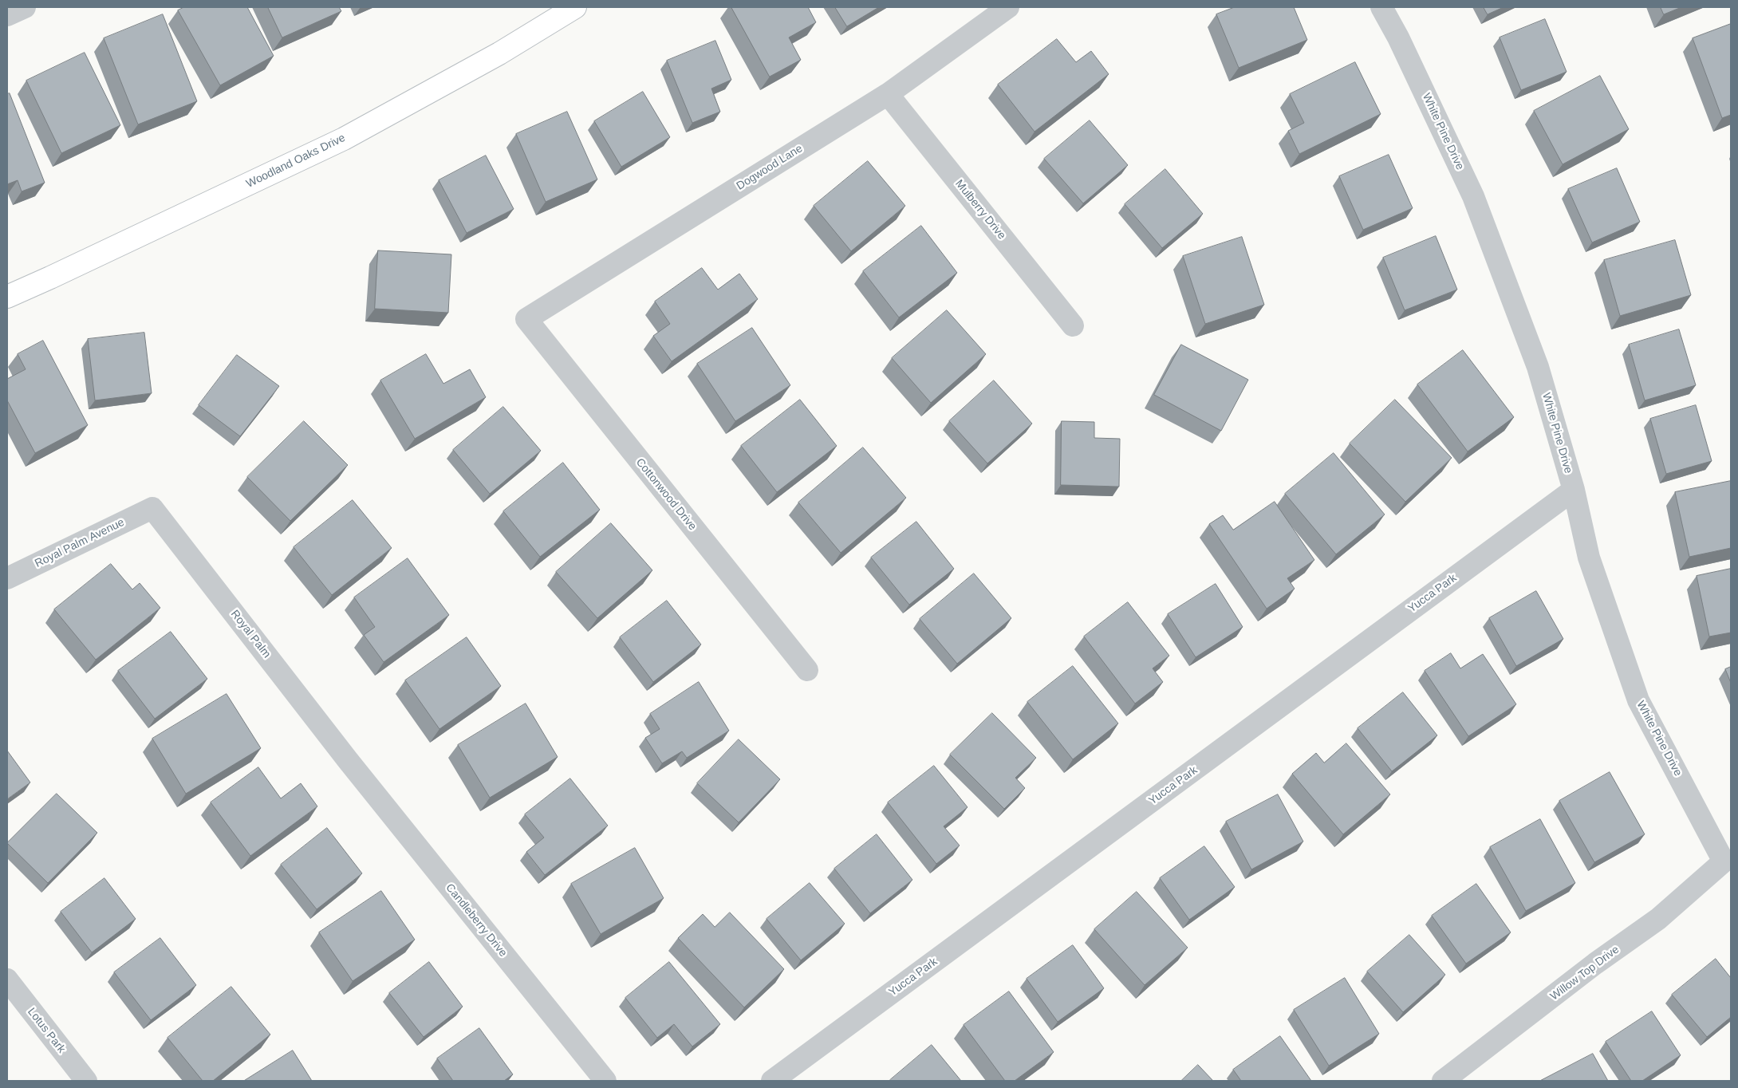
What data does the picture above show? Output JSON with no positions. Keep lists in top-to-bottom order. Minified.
{"streets":{"street":["White Pine Drive","Woodland Oaks Drive","Dogwood Lane","Mulberry Drive","Cottonwood Drive","Royal Palm Avenue","Yucca Park","Royal Palm","Candleberry Drive","Willow Top Drive","Lotus Park"]},"crossings":[["White Pine Drive","Yucca Park"],["White Pine Drive","Willow Top Drive"],["Dogwood Lane","Mulberry Drive"],["Dogwood Lane","Cottonwood Drive"],["Royal Palm Avenue","Royal Palm"],["Royal Palm","Candleberry Drive"]]}
